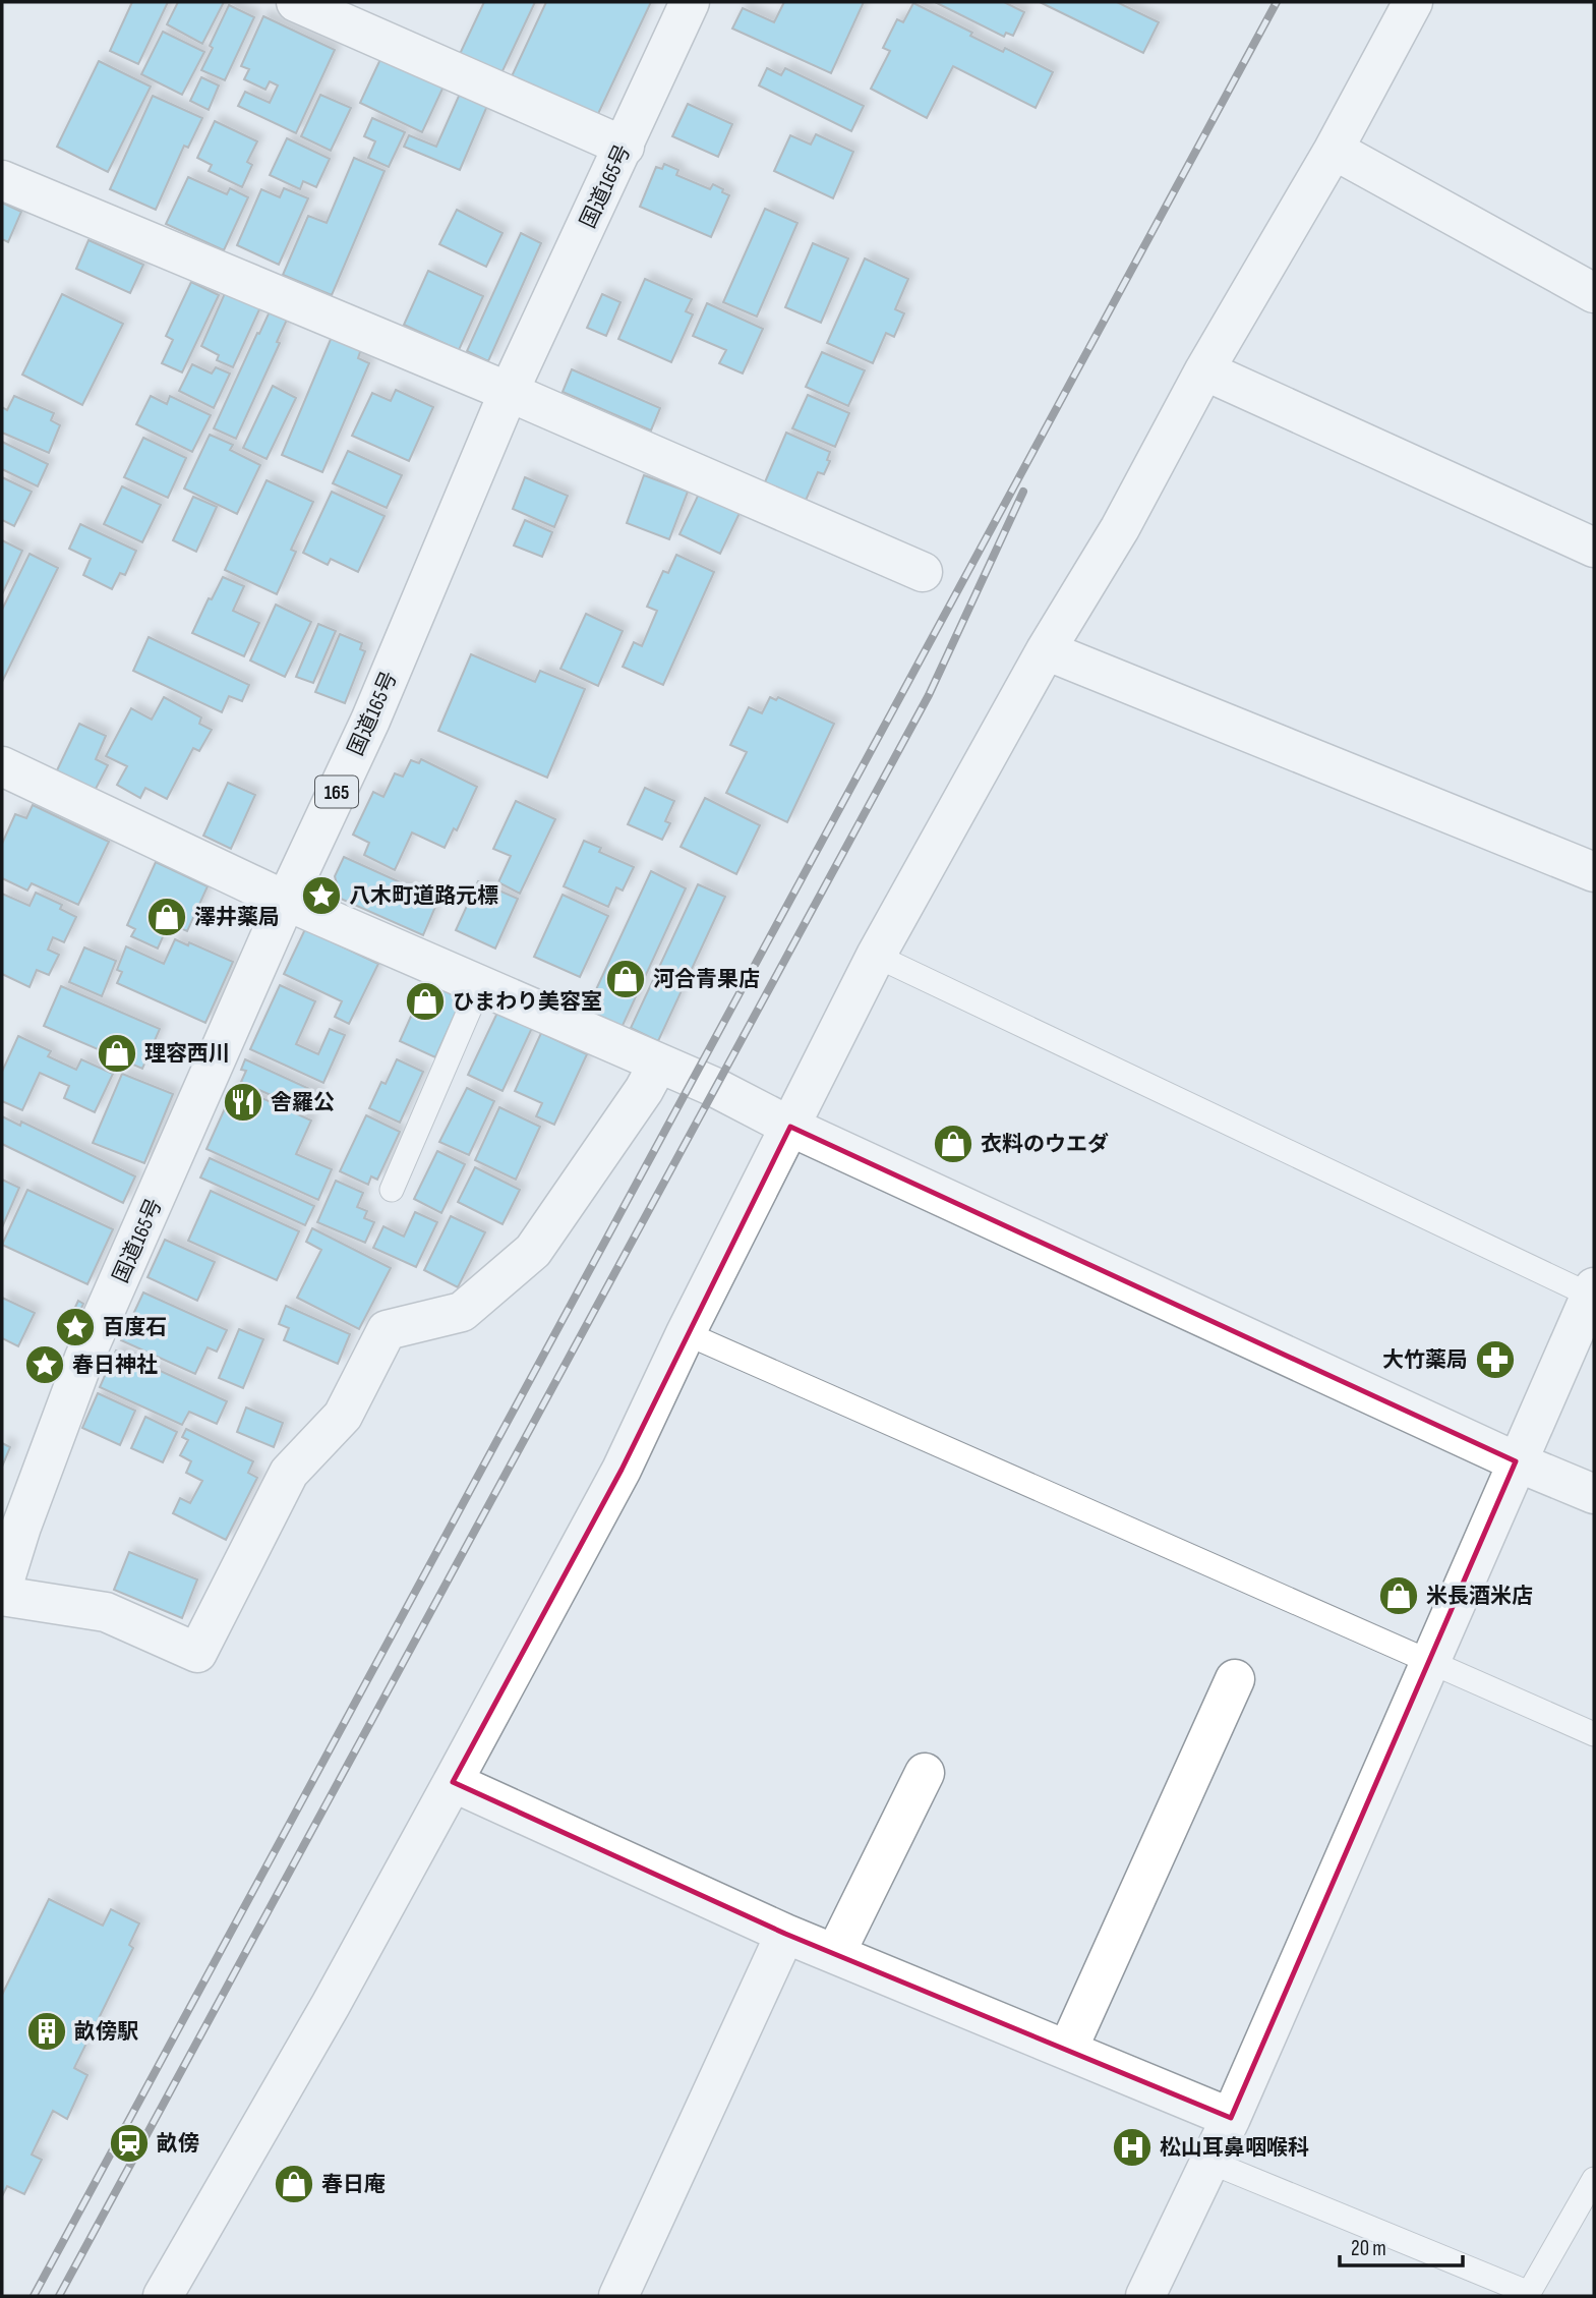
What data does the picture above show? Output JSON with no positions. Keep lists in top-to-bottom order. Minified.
{"streets":{"main road":["国道165号","165"]},"places":{"place":["八木町道路元標","百度石","春日神社"],"shop":["澤井薬局","河合青果店","ひまわり美容室","理容西川","衣料のウエダ","米長酒米店","春日庵"],"restaurant":["舎羅公"],"pharmacy":["大竹薬局"],"building":["畝傍駅"],"station":["畝傍"],"hospital":["松山耳鼻咽喉科"]},"scale_bar":"20 m"}
